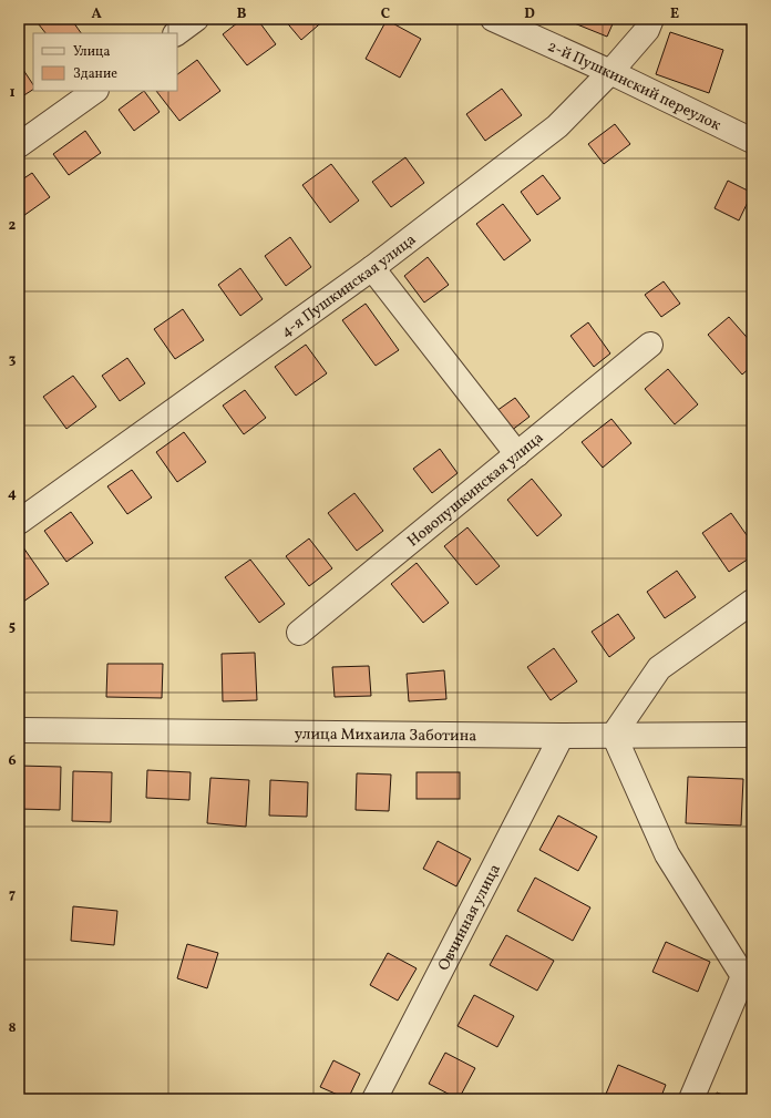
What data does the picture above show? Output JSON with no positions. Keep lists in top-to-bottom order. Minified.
{"streets":{"street":["2-й Пушкинский переулок","4-я Пушкинская улица","Новопушкинская улица","улица Михаила Заботина","Овчинная улица"]},"crossings":[["2-й Пушкинский переулок","4-я Пушкинская улица"],["улица Михаила Заботина","Овчинная улица"]],"legend":["Улица","Здание"],"grid":{"columns":["A","B","C","D","E"],"rows":["1","2","3","4","5","6","7","8"]}}
